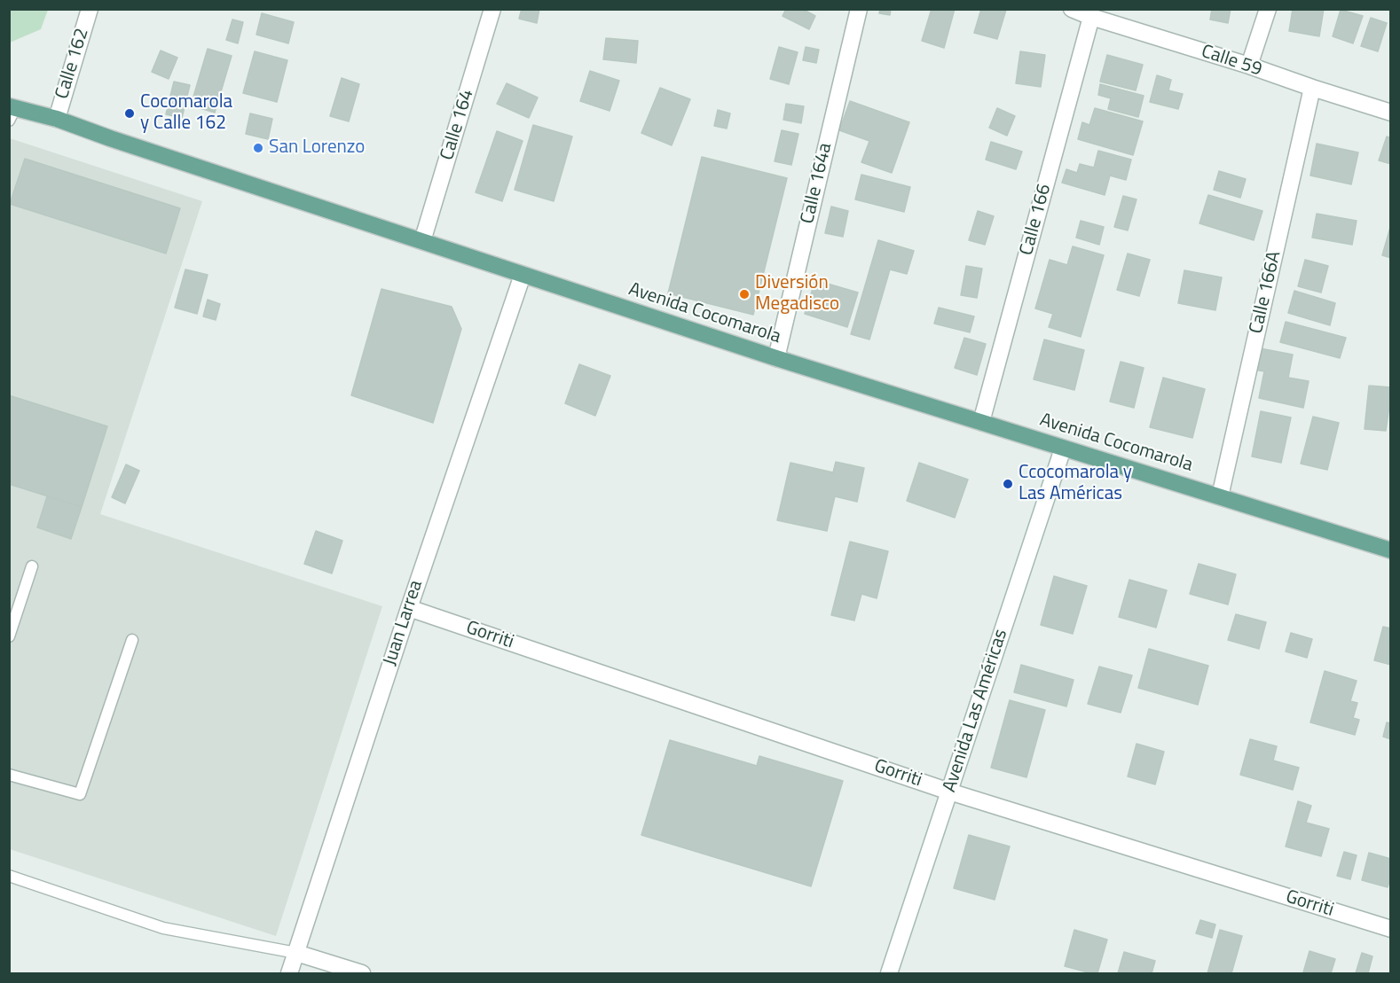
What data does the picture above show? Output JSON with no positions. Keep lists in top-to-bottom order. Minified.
{"streets":{"main road":["Avenida Cocomarola"],"street":["Calle 59","Calle 162","Calle 164","Calle 164a","Calle 166","Calle 166A","Juan Larrea","Gorriti","Avenida Las Américas"]},"crossings":[["Calle 59","Calle 166"],["Calle 59","Calle 166A"],["Calle 162","Avenida Cocomarola"],["Calle 164","Avenida Cocomarola"],["Calle 164a","Avenida Cocomarola"],["Calle 166","Avenida Cocomarola"],["Calle 166A","Avenida Cocomarola"],["Avenida Cocomarola","Juan Larrea"],["Avenida Cocomarola","Avenida Las Américas"],["Juan Larrea","Gorriti"],["Gorriti","Avenida Las Américas"]],"places":["Cocomarola y Calle 162","San Lorenzo","Diversión Megadisco","Ccocomarola y Las Américas"]}
